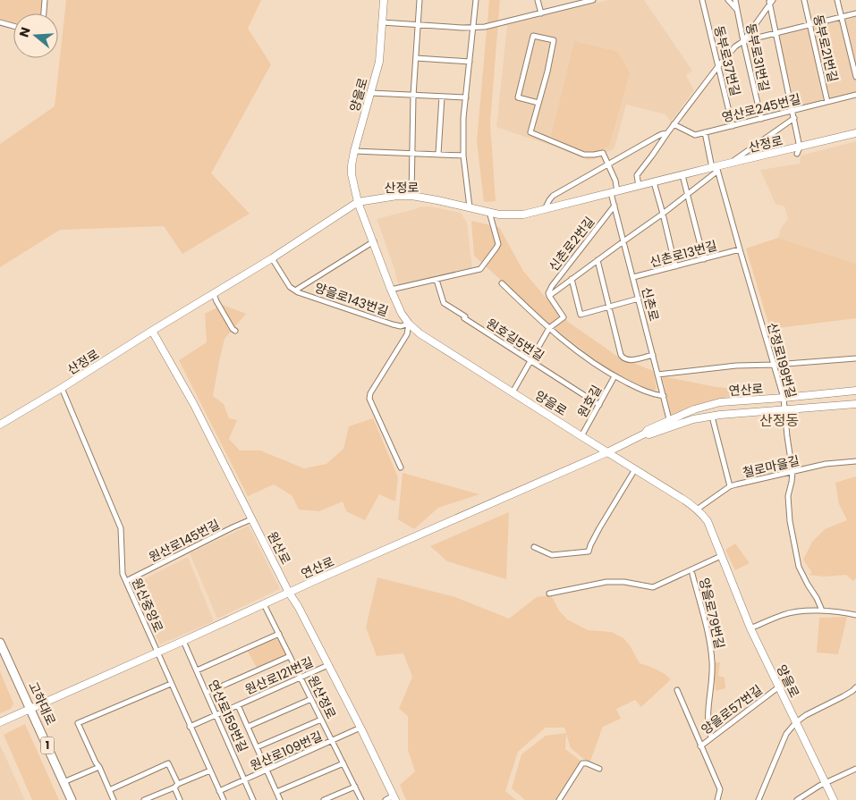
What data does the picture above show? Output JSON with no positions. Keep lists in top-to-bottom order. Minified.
{"streets":{"main road":["고하대로","1"],"street":["동부로21번길","동부로31번길","동부로37번길","양을로","영산로245번길","산정로","신촌로2번길","신촌로13번길","양을로143번길","신촌로","원호길5번길","산정로199번길","연산로","원호길","철로마을길","원산로145번길","원산로","원산중앙로","양을로79번길","원산로121번길","원산정로","양을로57번길","연산로159번길","원산로109번길"]},"crossings":[["동부로21번길","영산로245번길"],["동부로31번길","영산로245번길"],["동부로37번길","영산로245번길"],["양을로","산정로"],["양을로","양을로143번길"],["양을로","연산로"],["양을로","원호길"],["양을로","철로마을길"],["양을로","양을로57번길"],["영산로245번길","산정로199번길"],["산정로","양을로143번길"],["산정로","신촌로"],["산정로","산정로199번길"],["산정로","원산로"],["산정로","원산중앙로"],["신촌로2번길","신촌로"],["신촌로13번길","신촌로"],["신촌로13번길","산정로199번길"],["신촌로","연산로"],["원호길5번길","원호길"],["산정로199번길","연산로"],["산정로199번길","철로마을길"],["연산로","원산로"],["연산로","원산중앙로"],["연산로","원산정로"],["연산로","고하대로"],["연산로","연산로159번길"],["원산로145번길","원산로"],["원산로145번길","원산중앙로"],["원산로","원산로121번길"],["원산로","원산로109번길"],["원산중앙로","원산로121번길"],["원산중앙로","원산로109번길"],["양을로79번길","양을로57번길"],["원산로121번길","원산정로"],["원산로121번길","연산로159번길"],["원산정로","원산로109번길"],["연산로159번길","원산로109번길"]],"districts":["산정동"],"north":"left"}
